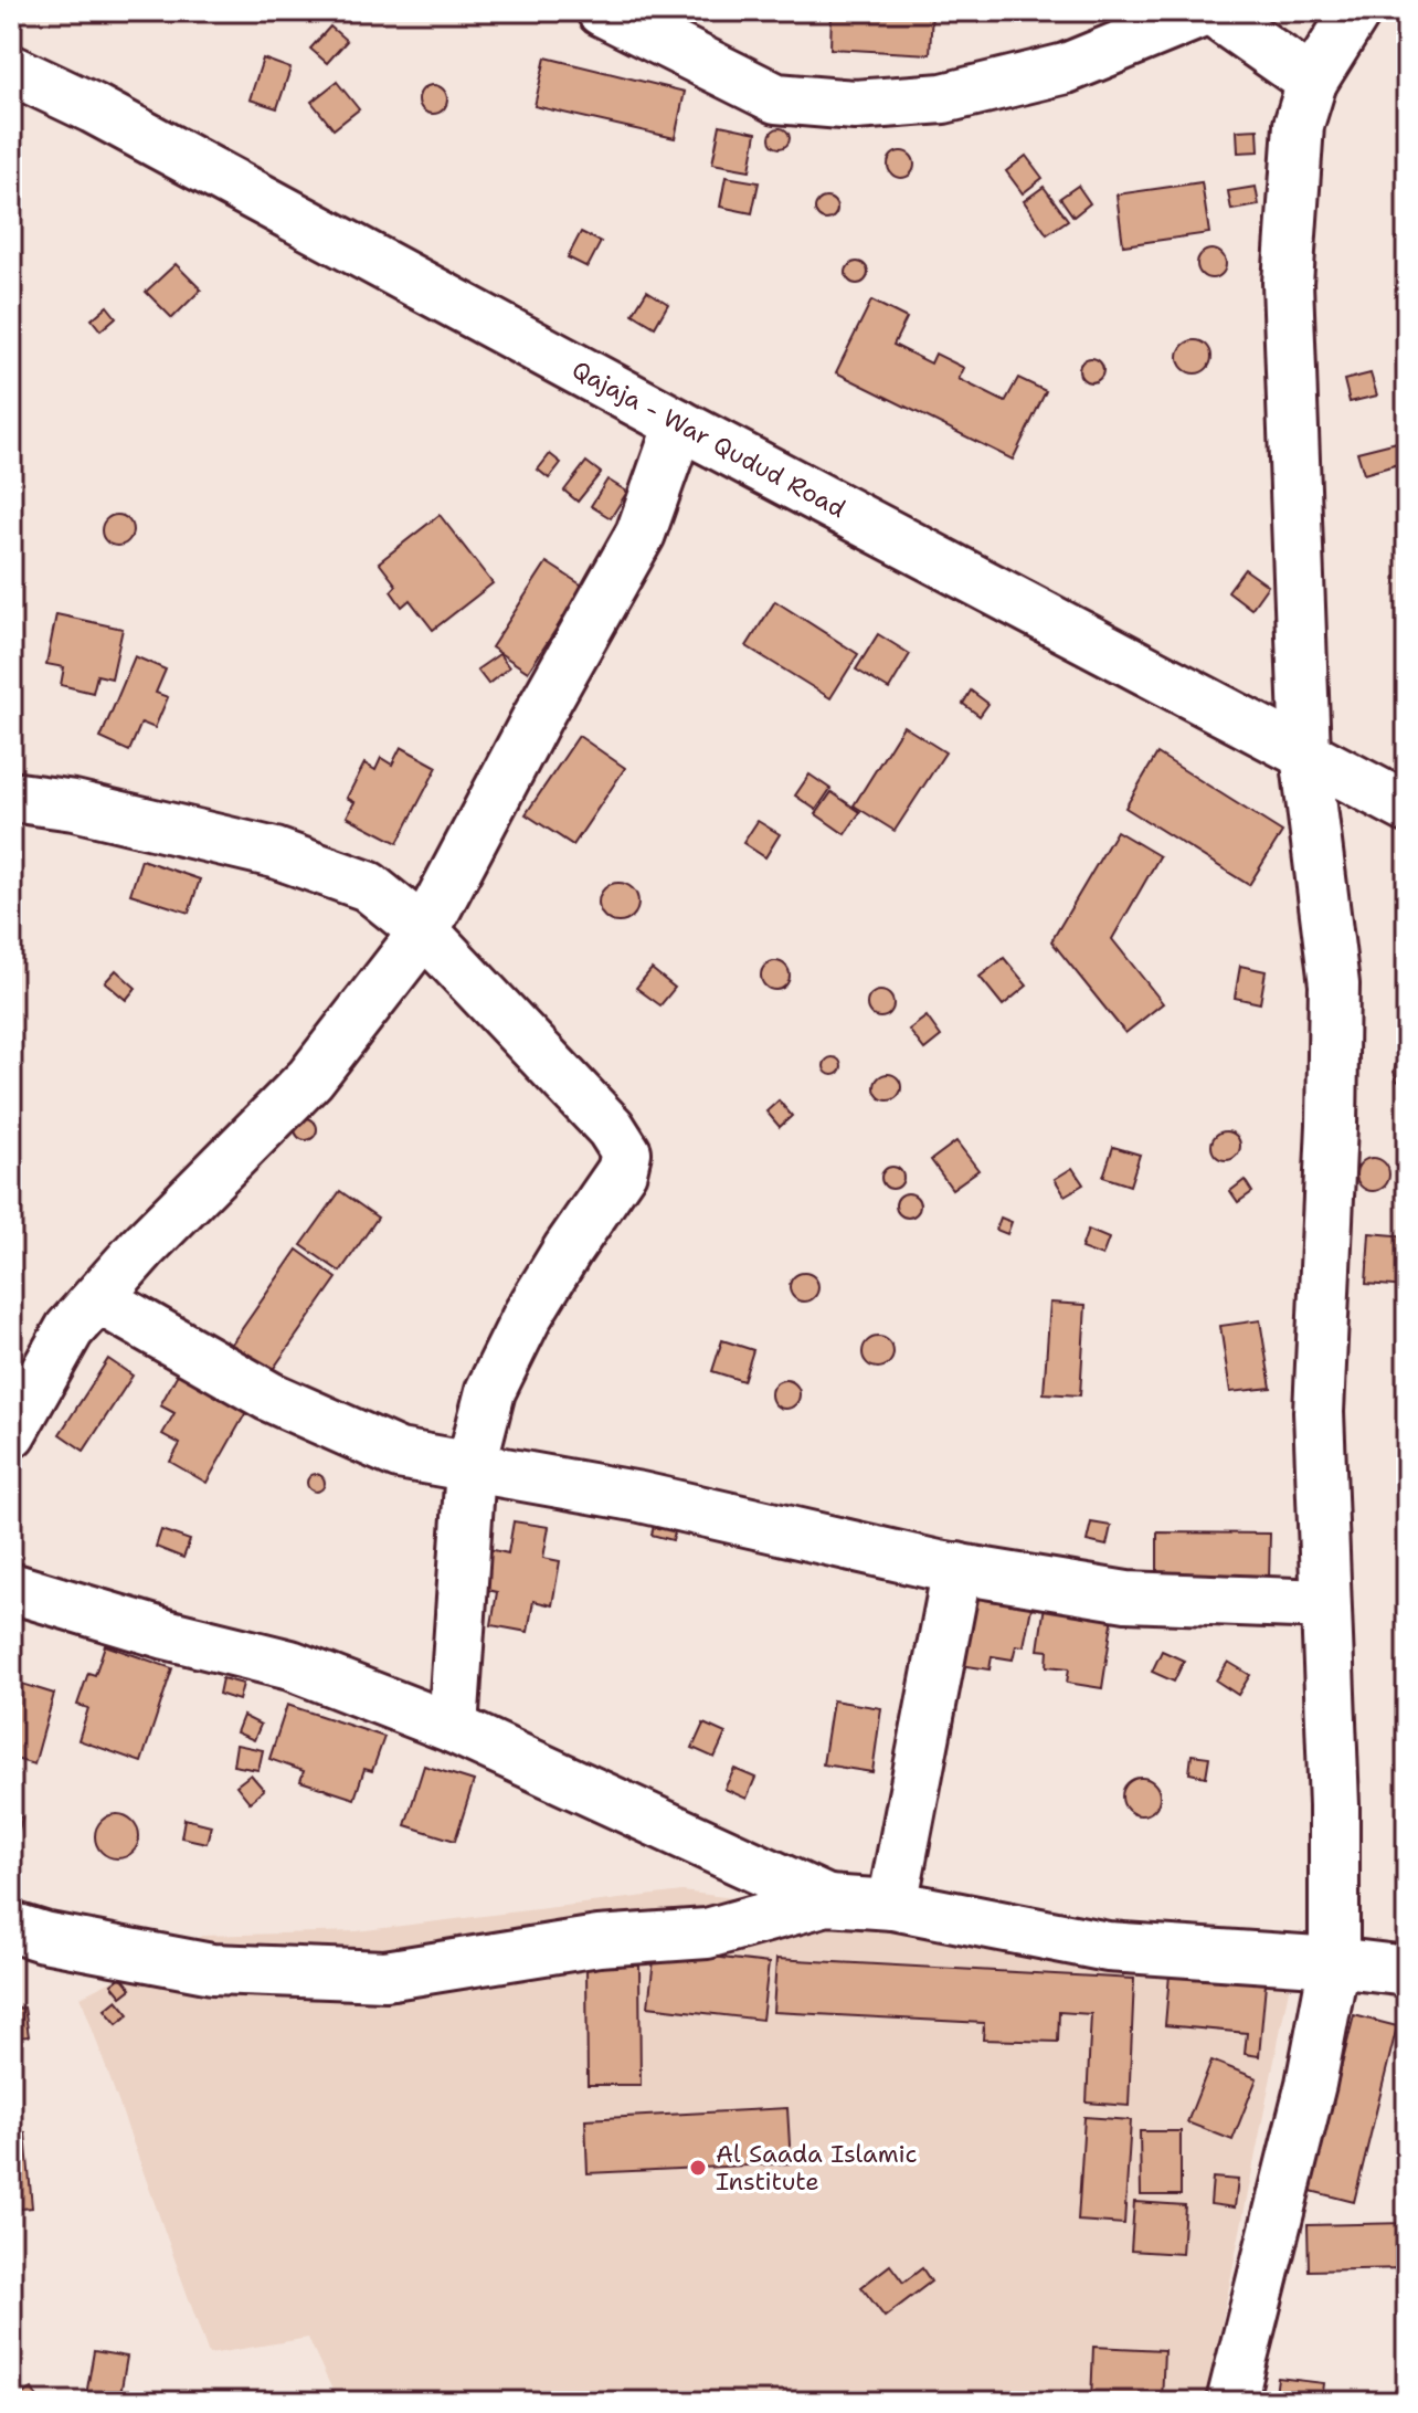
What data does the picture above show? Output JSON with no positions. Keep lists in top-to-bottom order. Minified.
{"streets":{"street":["Qajaja - War Qudud Road"]},"places":["Al Saada Islamic Institute"]}
